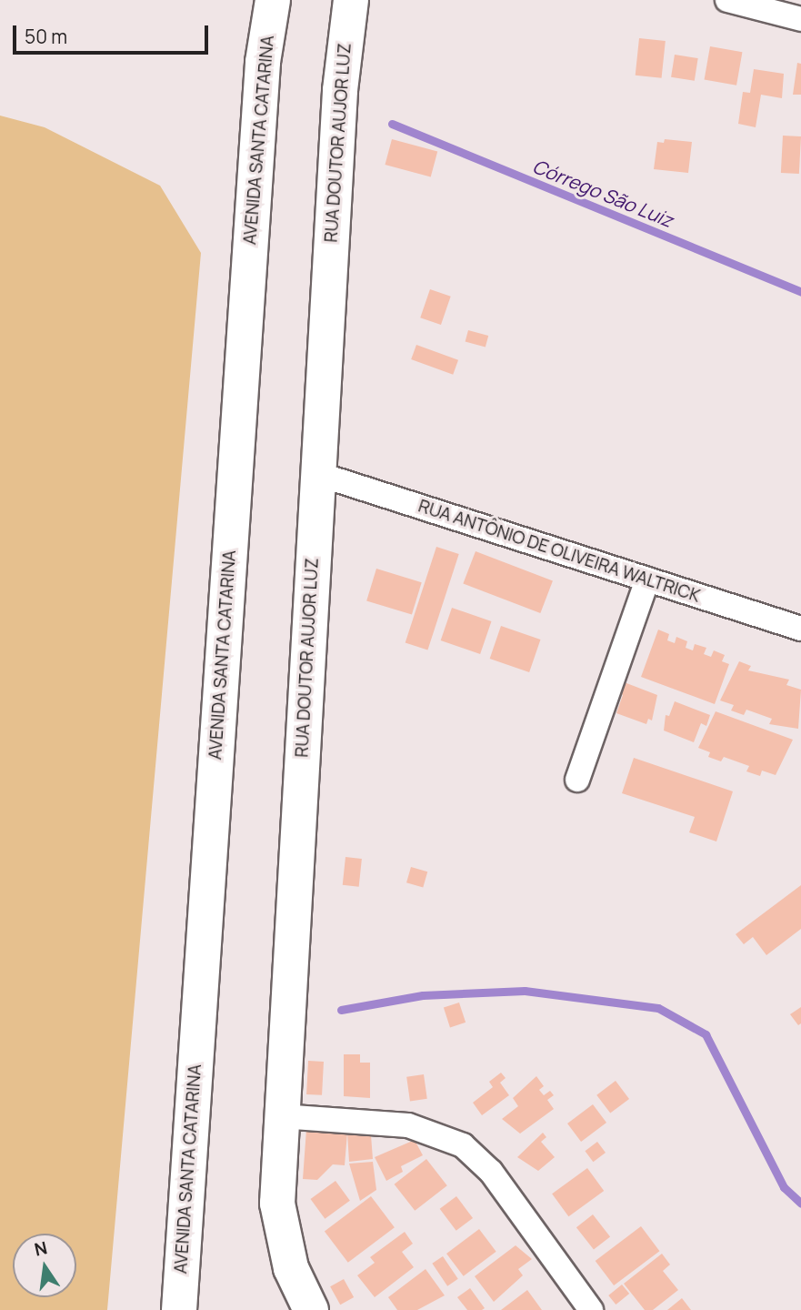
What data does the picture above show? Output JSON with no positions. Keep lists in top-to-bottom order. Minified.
{"streets":{"street":["AVENIDA SANTA CATARINA","RUA DOUTOR AUJOR LUZ","RUA ANTÔNIO DE OLIVEIRA WALTRICK"]},"crossings":[["RUA DOUTOR AUJOR LUZ","RUA ANTÔNIO DE OLIVEIRA WALTRICK"]],"water":["Córrego São Luiz"],"scale_bar":"50 m","north":"top"}
